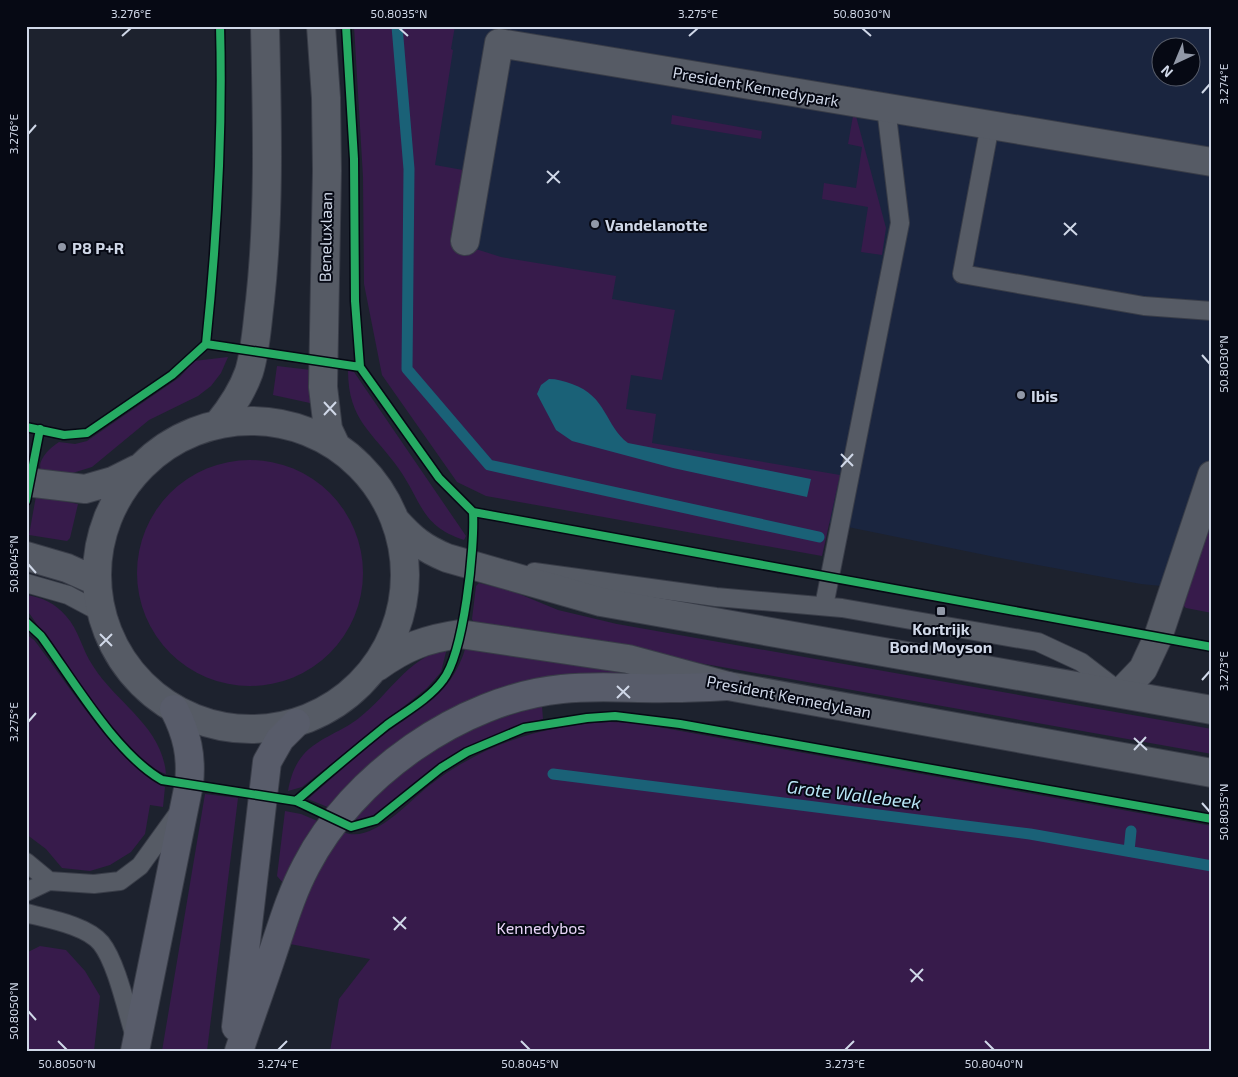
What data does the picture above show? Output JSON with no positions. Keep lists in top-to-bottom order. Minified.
{"streets":{"main road":["President Kennedypark","Beneluxlaan","President Kennedylaan"]},"water":["Grote Wallebeek"],"parks":["Kennedybos"],"places":{"other":["Vandelanotte","P8 P+R","Ibis"],"transit":["Kortrijk Bond Moyson"]},"north":"bottom left","coordinates":["3.276°E","50.8035°N","3.275°E","50.8030°N","3.274°E","50.8045°N","3.273°E","50.8050°N","50.8040°N"]}
